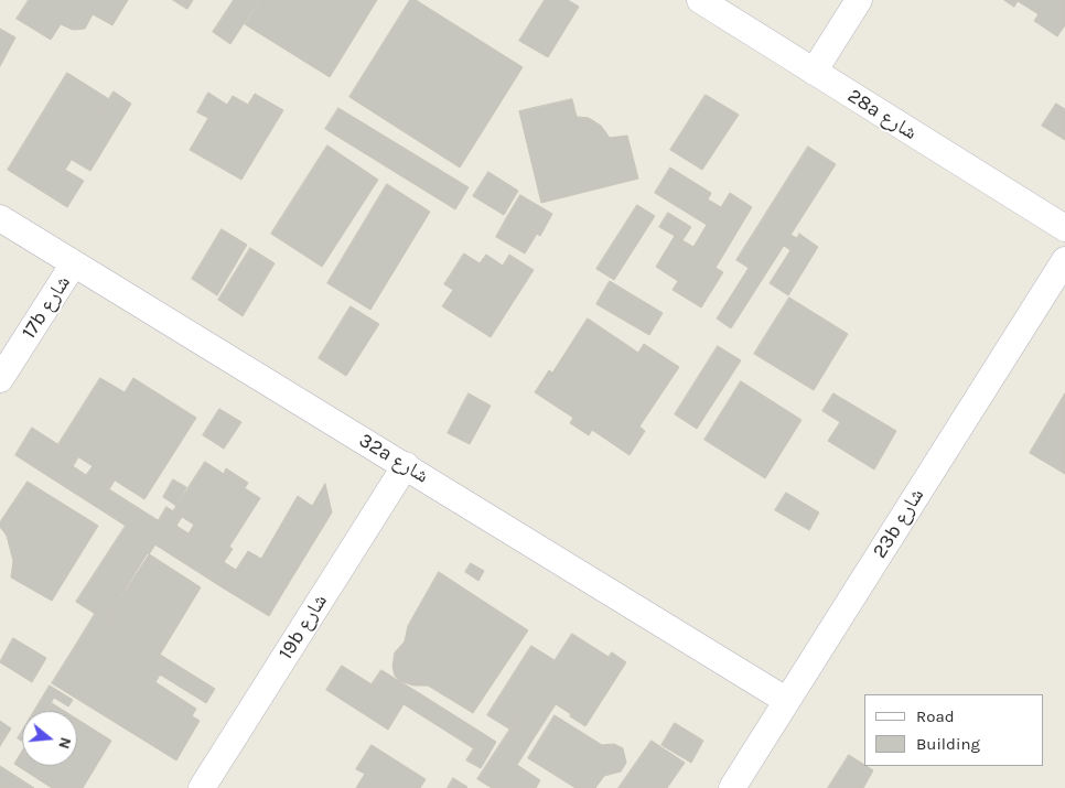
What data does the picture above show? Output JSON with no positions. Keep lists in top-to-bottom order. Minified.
{"streets":{"street":["28a شارع","17b شارع","32a شارع","23b شارع","19b شارع"]},"crossings":[["17b شارع","32a شارع"],["32a شارع","23b شارع"],["32a شارع","19b شارع"]],"legend":["Road","Building"],"north":"right"}
